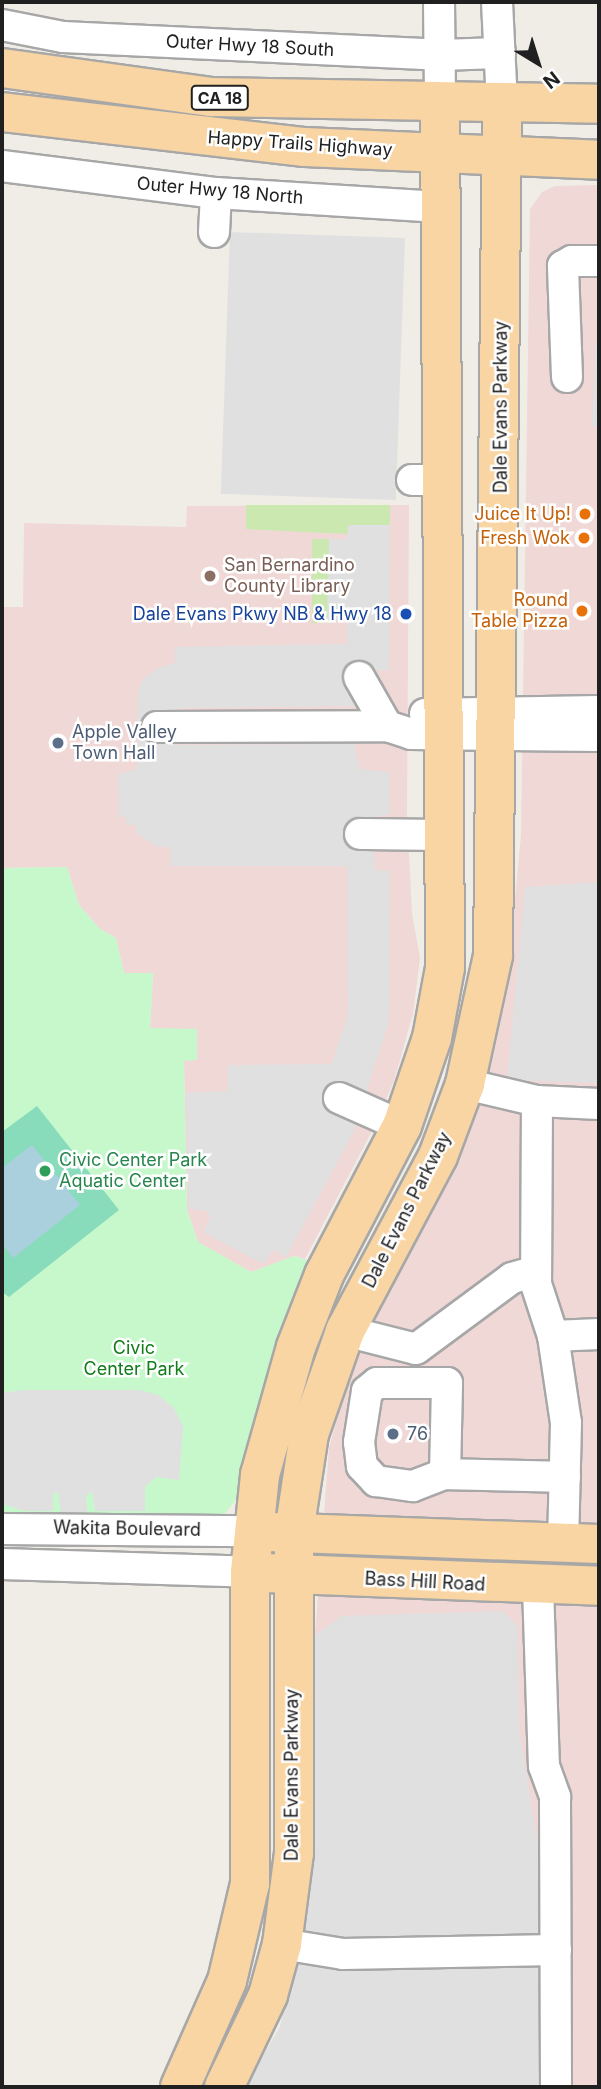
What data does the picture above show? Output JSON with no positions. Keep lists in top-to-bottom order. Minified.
{"streets":{"main road":["CA 18","Happy Trails Highway","Dale Evans Parkway","Bass Hill Road"],"street":["Outer Hwy 18 South","Outer Hwy 18 North","Wakita Boulevard"]},"crossings":[["CA 18","Dale Evans Parkway"],["Happy Trails Highway","Dale Evans Parkway"],["Dale Evans Parkway","Bass Hill Road"]],"parks":["Civic Center Park"],"places":["Juice It Up!","Fresh Wok","San Bernardino County Library","Round Table Pizza","Dale Evans Pkwy NB & Hwy 18","Apple Valley Town Hall","Civic Center Park Aquatic Center","76"],"north":"bottom right"}
